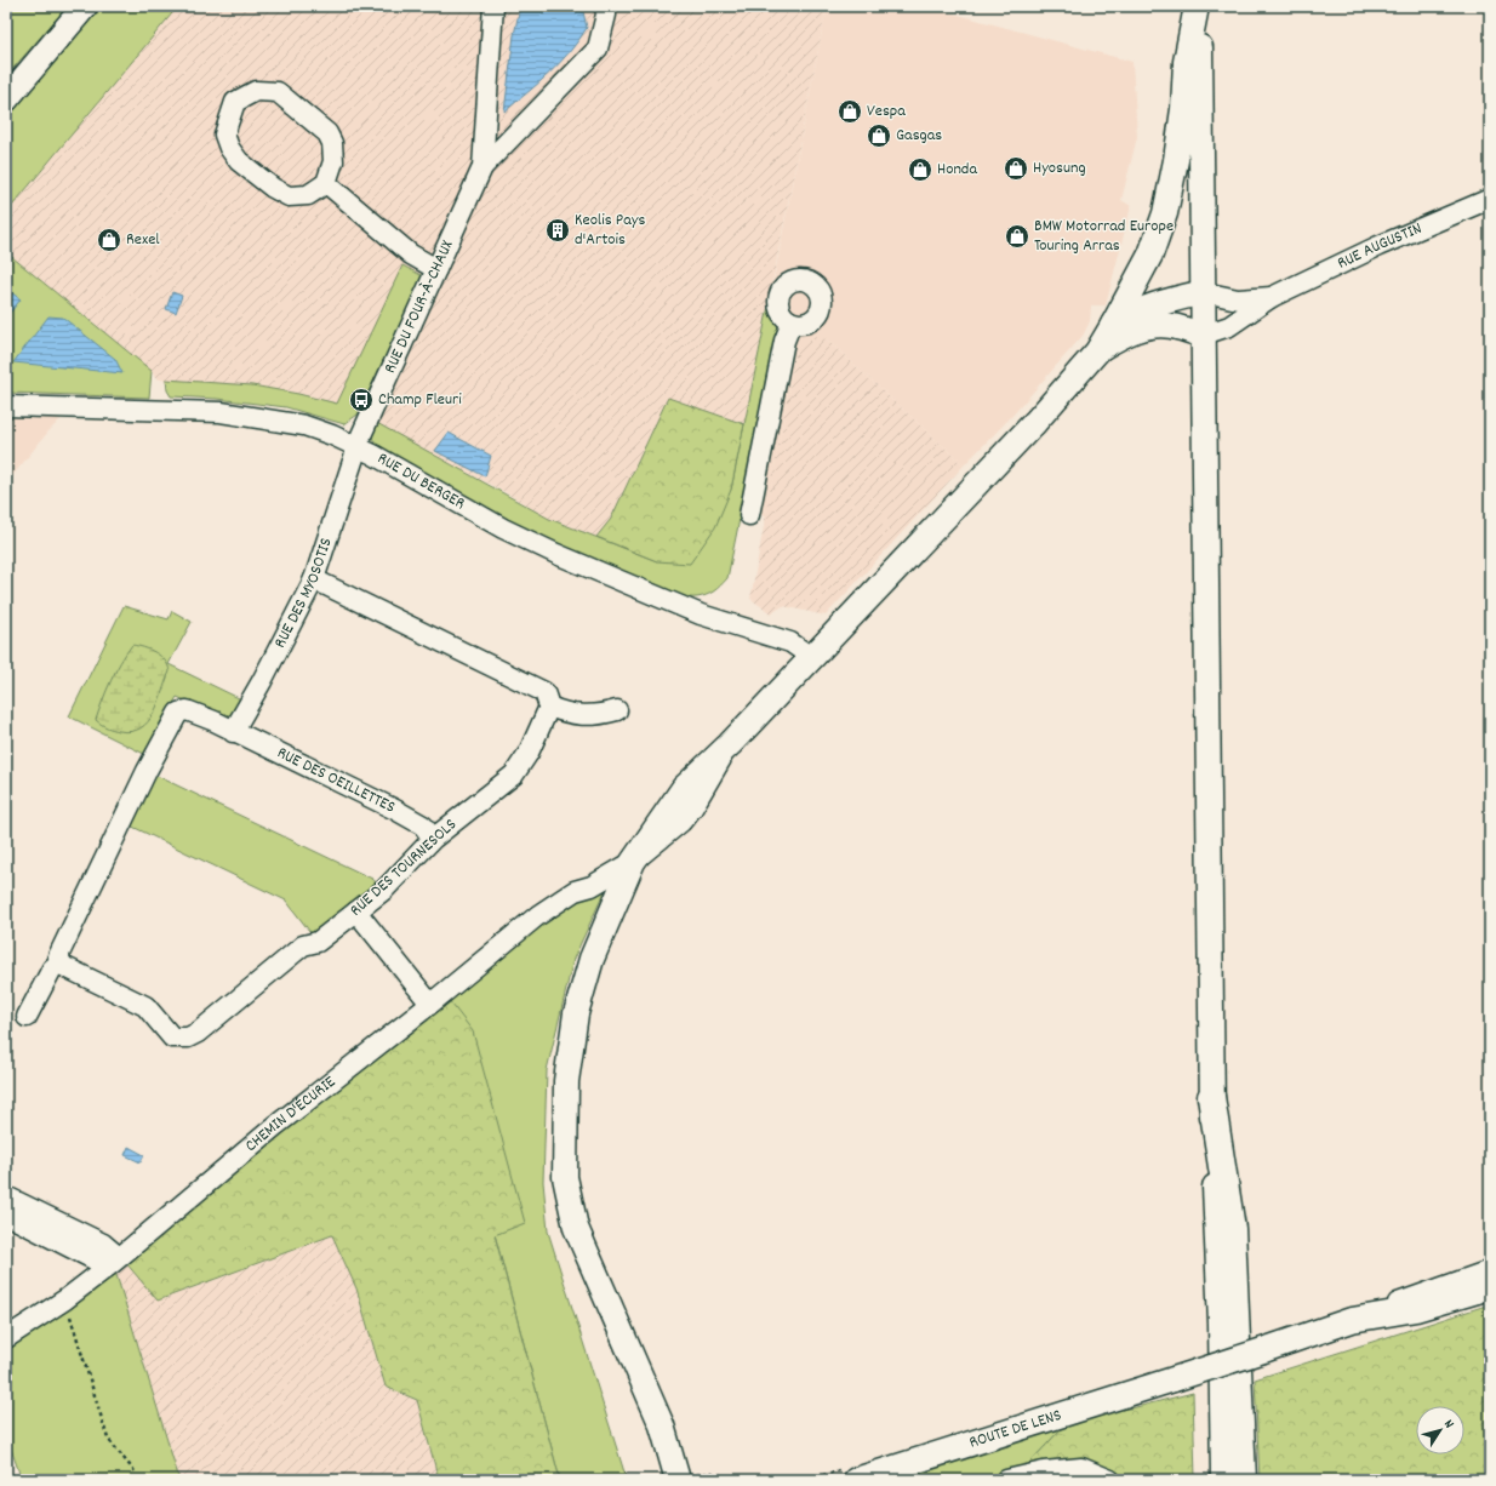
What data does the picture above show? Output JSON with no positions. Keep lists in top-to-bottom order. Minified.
{"streets":{"main road":["ROUTE DE LENS"],"street":["RUE AUGUSTIN","RUE DU FOUR-À-CHAUX","RUE DU BERGER","RUE DES MYOSOTIS","RUE DES OEILLETTES","RUE DES TOURNESOLS","CHEMIN D'ÉCURIE"]},"crossings":[["RUE DU FOUR-À-CHAUX","RUE DU BERGER"],["RUE DU FOUR-À-CHAUX","RUE DES MYOSOTIS"],["RUE DU BERGER","RUE DES MYOSOTIS"],["RUE DES MYOSOTIS","RUE DES OEILLETTES"],["RUE DES OEILLETTES","RUE DES TOURNESOLS"]],"places":{"shop":["Vespa","Gasgas","Hyosung","Honda","BMW Motorrad Europe Touring Arras","Rexel"],"building":["Keolis Pays d'Artois"],"bus stop":["Champ Fleuri"]},"north":"top right"}
